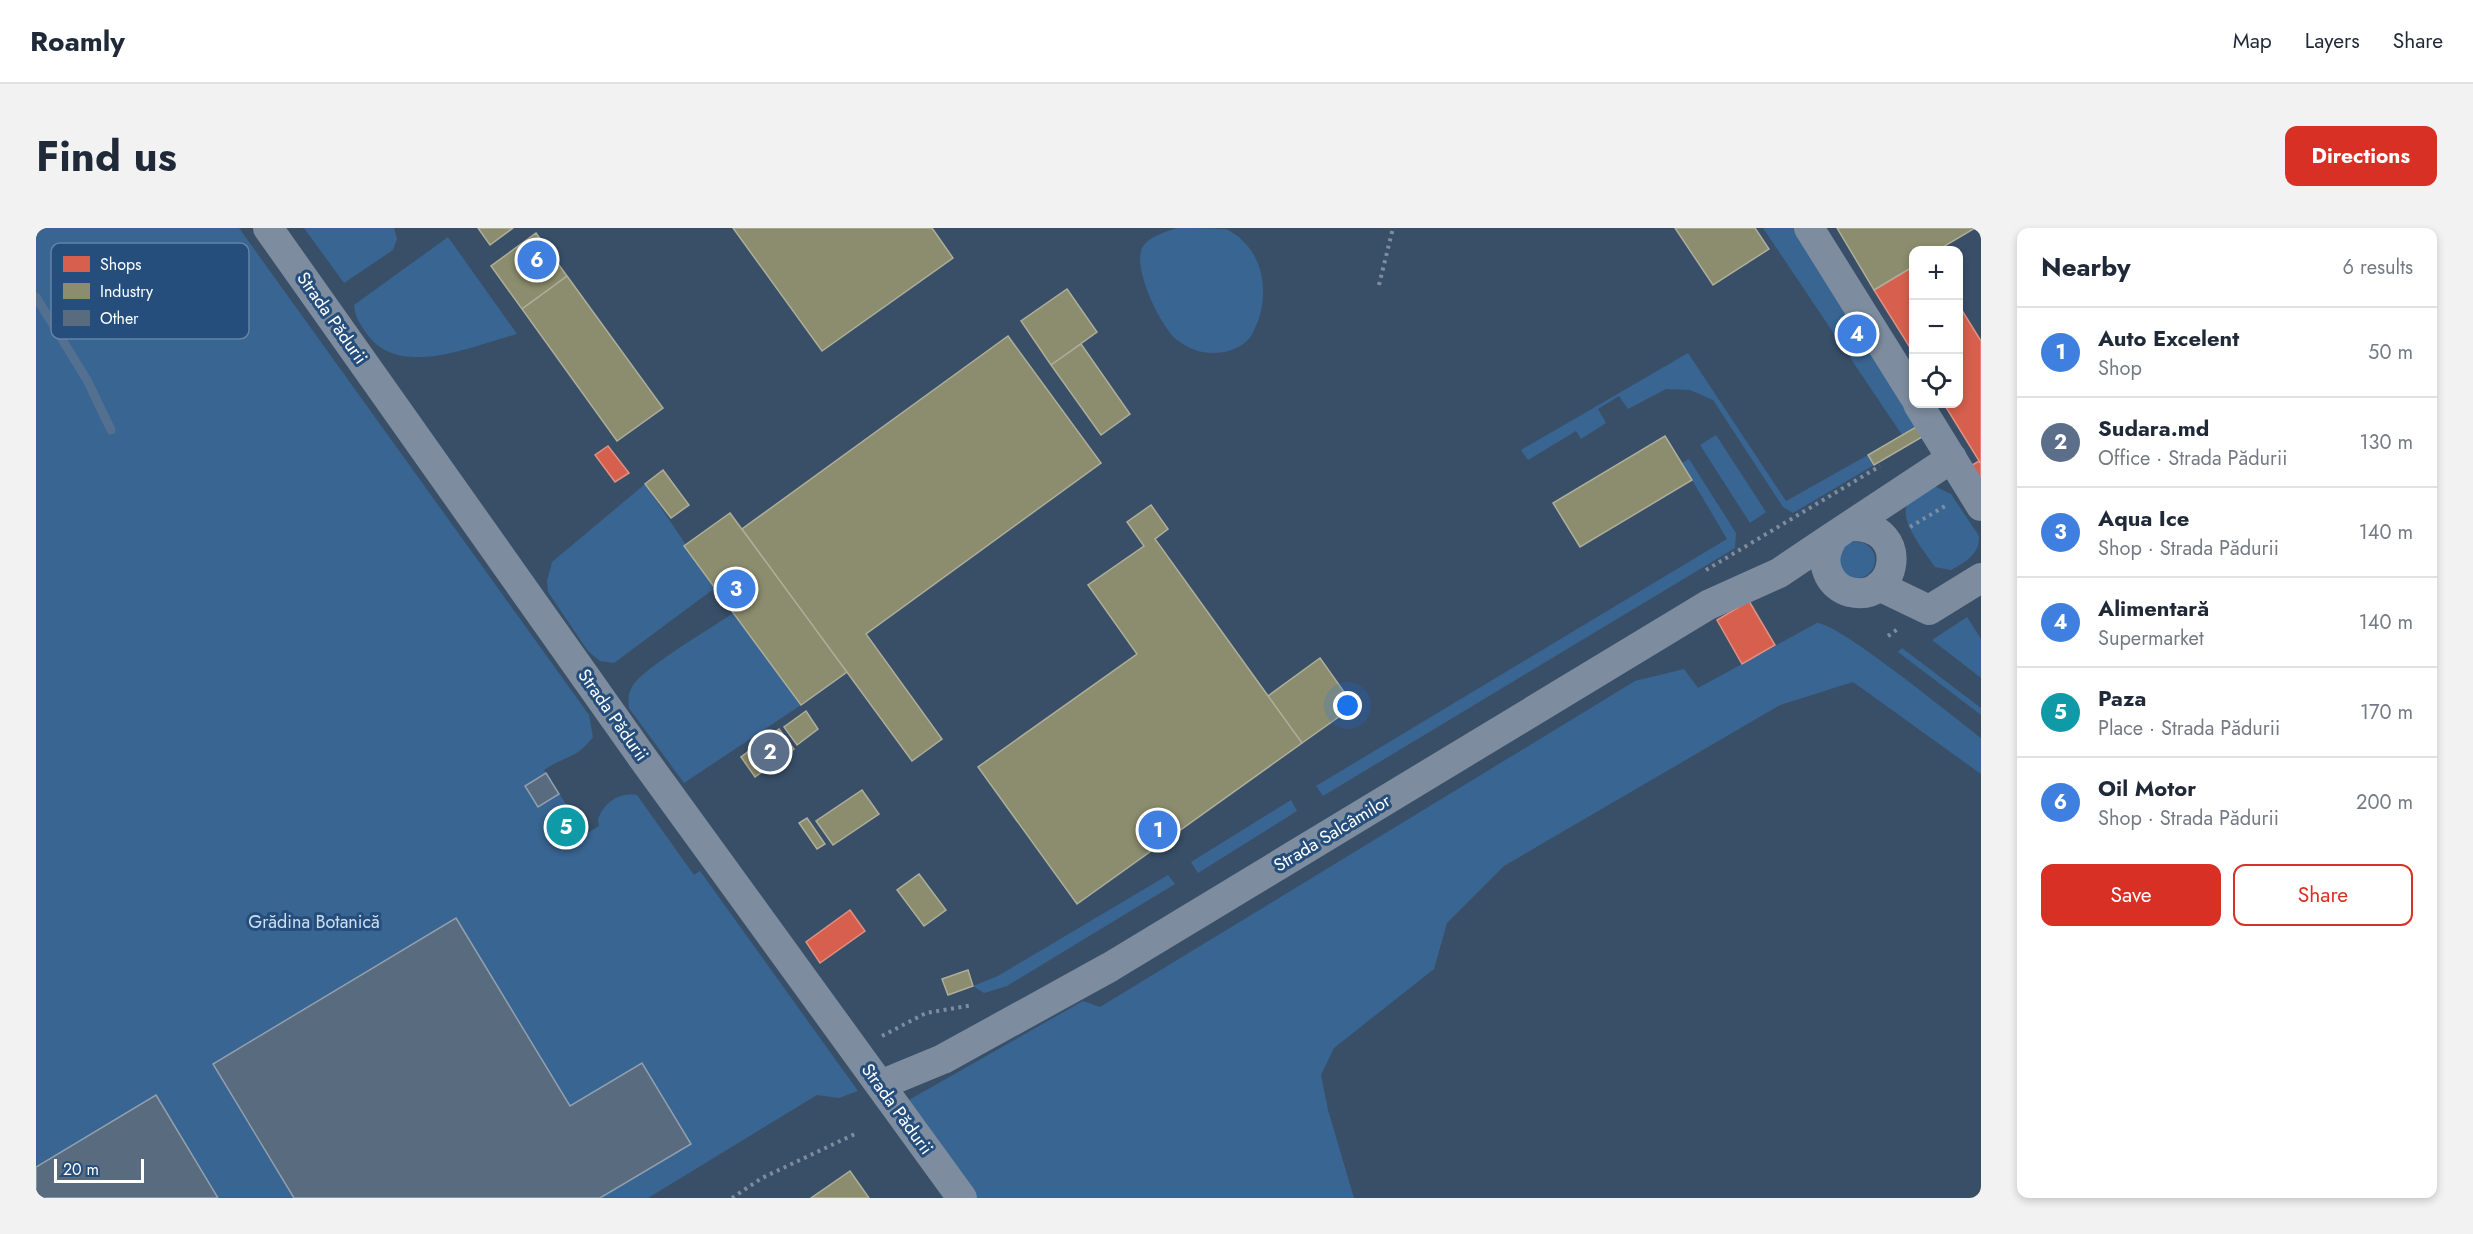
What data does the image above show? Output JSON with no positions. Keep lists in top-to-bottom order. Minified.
{"streets":{"street":["Strada Pădurii","Strada Salcâmilor"]},"crossings":[["Strada Pădurii","Strada Salcâmilor"]],"parks":["Grădina Botanică"],"legend":["Shops","Industry","Other"],"scale_bar":"20 m","page":{"header":"Roamly","nav":["Map","Layers","Share"],"title":"Find us","buttons":["Directions",["Save","Share"]],"heading":["Nearby","6 results"],"pins":["6","4","3","2","5","1"],"map_buttons":["+","−"],"list":[{"mark":"1","name":"Auto Excelent","note":"Shop","value":"50 m"},{"mark":"2","name":"Sudara.md","note":"Office · Strada Pădurii","value":"130 m"},{"mark":"3","name":"Aqua Ice","note":"Shop · Strada Pădurii","value":"140 m"},{"mark":"4","name":"Alimentară","note":"Supermarket","value":"140 m"},{"mark":"5","name":"Paza","note":"Place · Strada Pădurii","value":"170 m"},{"mark":"6","name":"Oil Motor","note":"Shop · Strada Pădurii","value":"200 m"}],"scale":"20 m"}}
